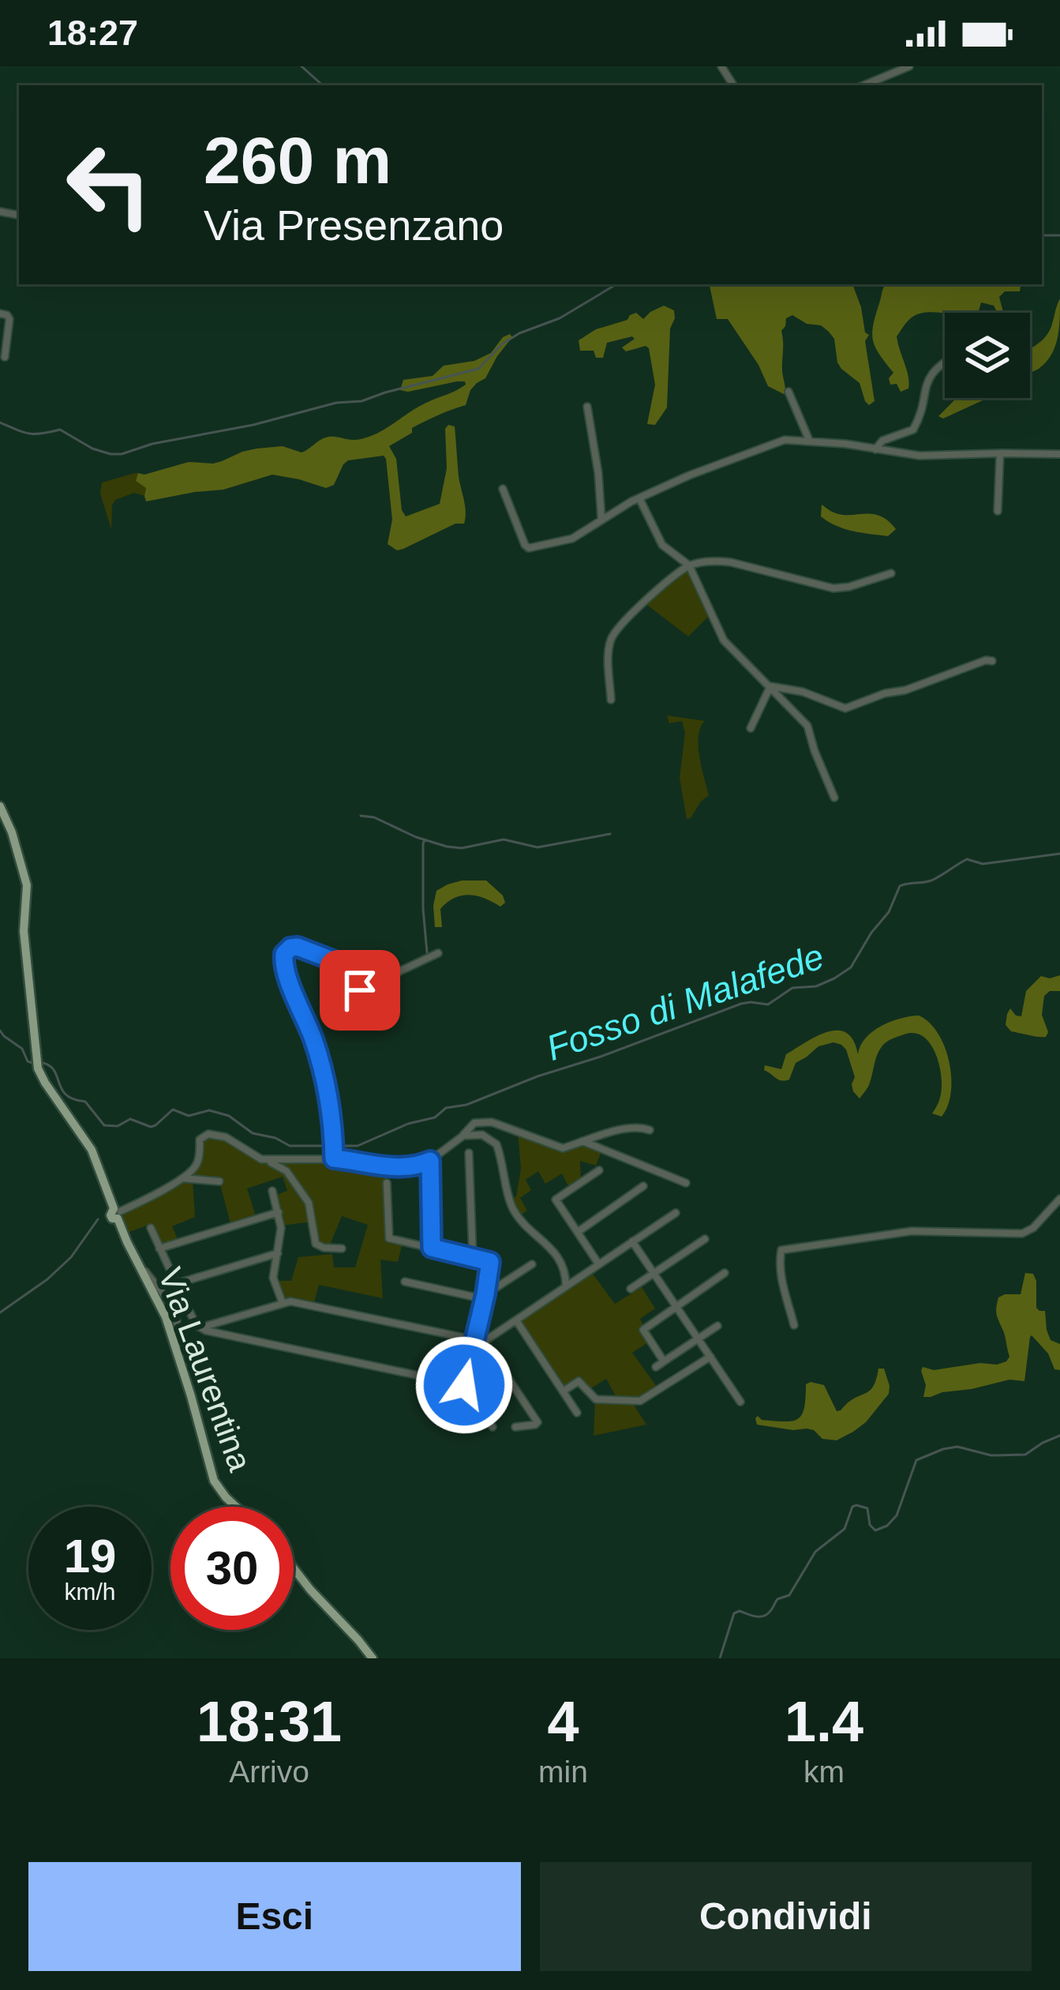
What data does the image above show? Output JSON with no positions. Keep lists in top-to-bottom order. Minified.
{"streets":{"main road":["Via Laurentina"]},"water":["Fosso di Malafede"],"page":{"status":"18:27","turn":["260 m","Via Presenzano"],"speed":"19 km/h","limit":"30","eta":["18:31","Arrivo","4","min","1.4","km"],"buttons":["Esci","Condividi"]}}
